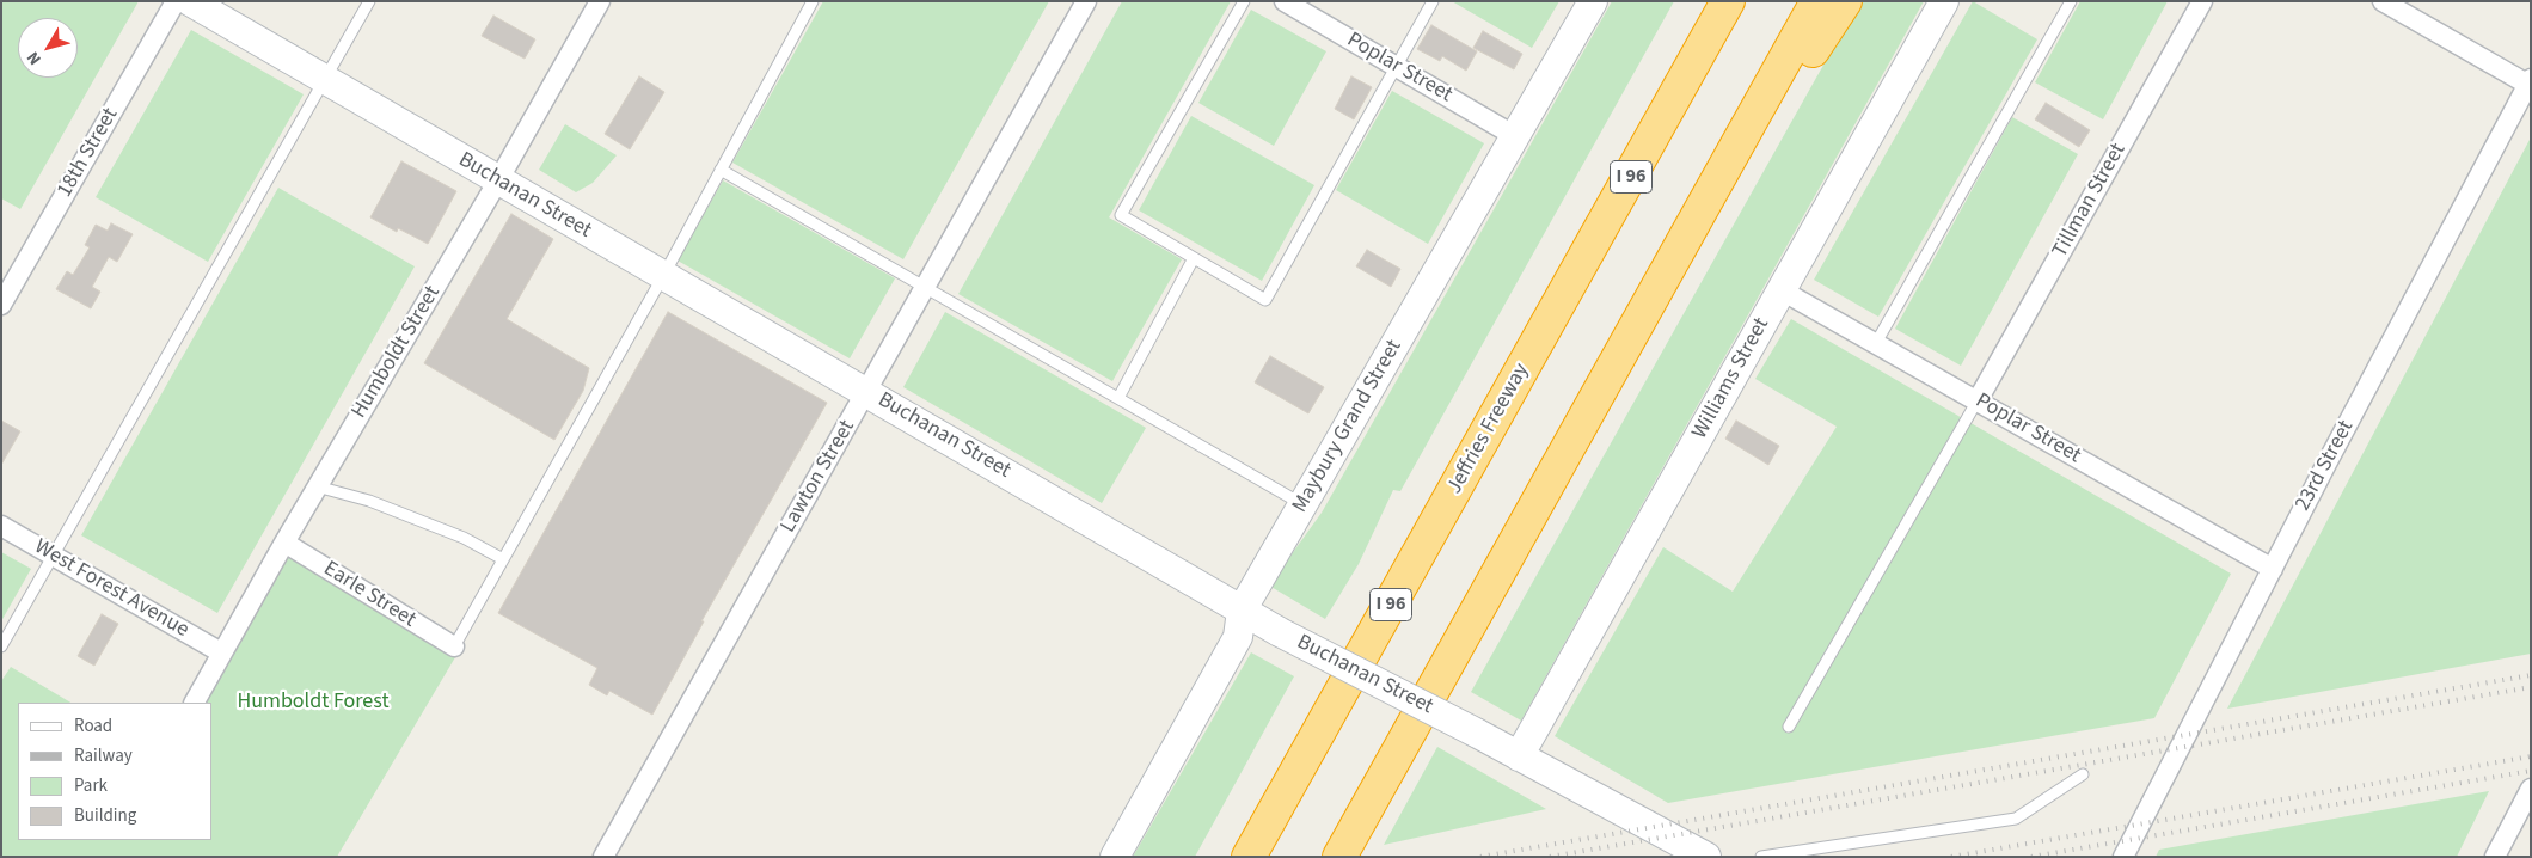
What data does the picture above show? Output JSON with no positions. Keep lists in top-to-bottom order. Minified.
{"streets":{"highway":["I 96","Jeffries Freeway"],"street":["Poplar Street","18th Street","Buchanan Street","Tillman Street","Humboldt Street","Williams Street","Maybury Grand Street","23rd Street","Lawton Street","West Forest Avenue","Earle Street"]},"crossings":[["Poplar Street","Tillman Street"],["Poplar Street","Williams Street"],["Poplar Street","Maybury Grand Street"],["Poplar Street","23rd Street"],["Buchanan Street","Humboldt Street"],["Buchanan Street","Williams Street"],["Buchanan Street","Maybury Grand Street"],["Buchanan Street","Lawton Street"],["Humboldt Street","West Forest Avenue"],["Humboldt Street","Earle Street"]],"parks":["Humboldt Forest"],"legend":["Road","Railway","Park","Building"],"north":"bottom left"}
